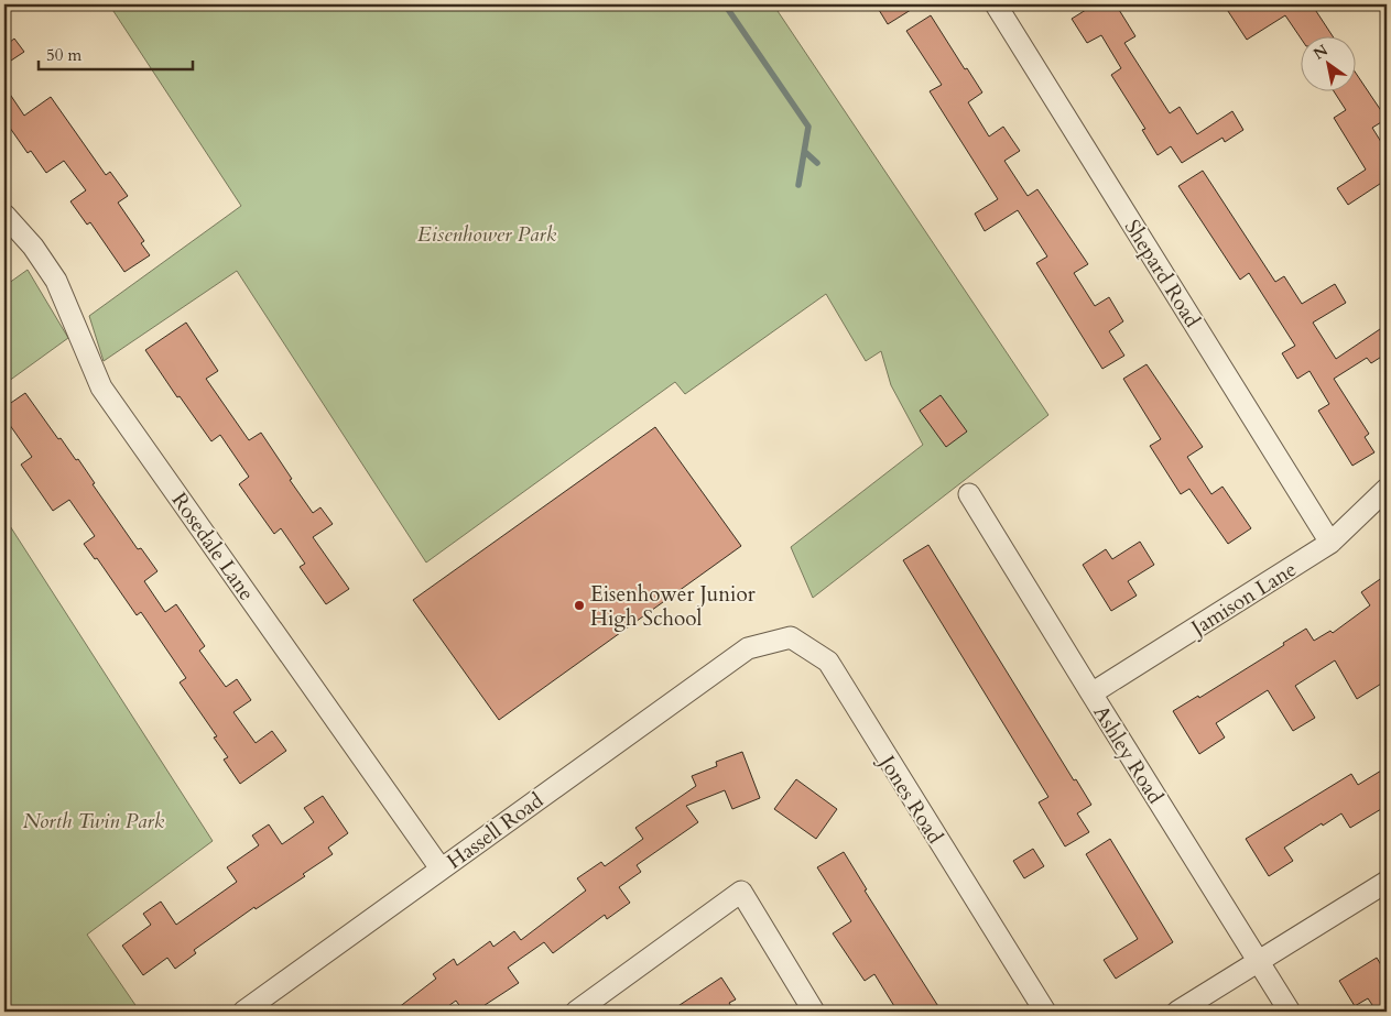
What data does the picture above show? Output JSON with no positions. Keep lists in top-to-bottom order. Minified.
{"streets":{"street":["Shepard Road","Rosedale Lane","Jamison Lane","Ashley Road","Jones Road","Hassell Road"]},"crossings":[["Shepard Road","Jamison Lane"],["Rosedale Lane","Hassell Road"],["Jamison Lane","Ashley Road"],["Jones Road","Hassell Road"]],"parks":["Eisenhower Park","North Twin Park"],"places":["Eisenhower Junior High School"],"scale_bar":"50 m","north":"top left"}
